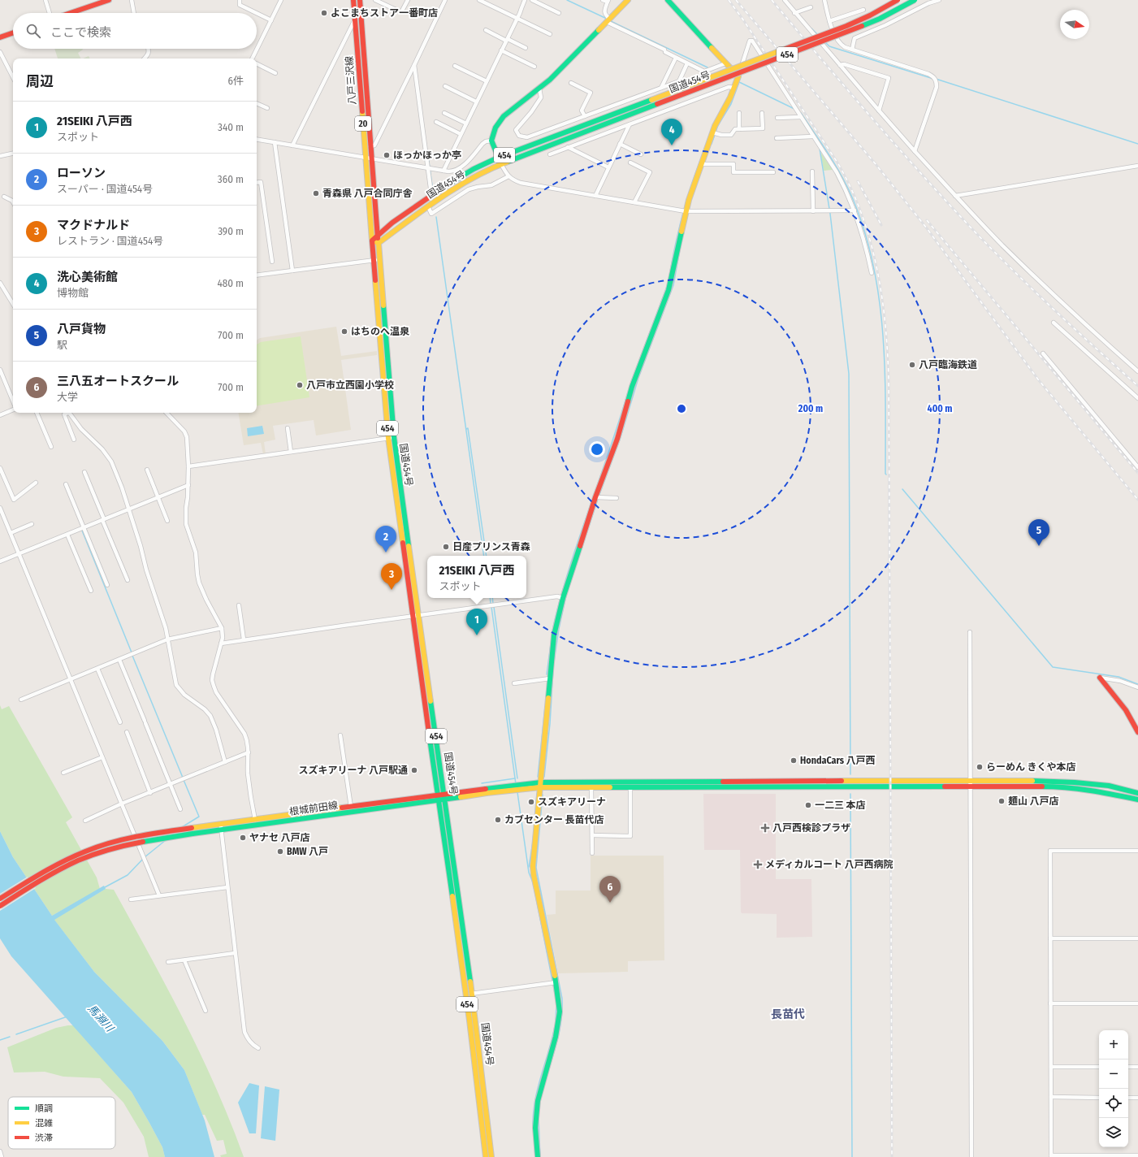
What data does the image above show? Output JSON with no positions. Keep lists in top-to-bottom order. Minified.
{"streets":{"main road":["454","八戸三沢線","国道454号","20","根城前田線"]},"crossings":[["八戸三沢線","国道454号"],["国道454号","根城前田線"]],"districts":["長苗代"],"water":["馬淵川"],"places":{"other":["よこまちストア一番町店","ほっかほっか亭","青森県 八戸合同庁舎","はちのへ温泉","八戸臨海鉄道","八戸市立西園小学校","日産プリンス青森","HondaCars 八戸西","らーめん きくや本店","スズキアリーナ 八戸駅通","麺山 八戸店","スズキアリーナ","一二三 本店","カブセンター 長苗代店","ヤナセ 八戸店","BMW 八戸"],"health":["八戸西検診プラザ","メディカルコート 八戸西病院"]},"legend":["順調","混雑","渋滞"],"north":"right","page":{"search":"ここで検索","heading":["周辺","6件"],"list":[{"mark":"1","name":"21SEIKI 八戸西","note":"スポット","value":"340 m"},{"mark":"2","name":"ローソン","note":"スーパー · 国道454号","value":"360 m"},{"mark":"3","name":"マクドナルド","note":"レストラン · 国道454号","value":"390 m"},{"mark":"4","name":"洗心美術館","note":"博物館","value":"480 m"},{"mark":"5","name":"八戸貨物","note":"駅","value":"700 m"},{"mark":"6","name":"三八五オートスクール","note":"大学","value":"700 m"}],"pins":["4","5","2","3","1","6"],"popup":["21SEIKI 八戸西","スポット"],"map_buttons":["+","−"]},"rings":["200 m","400 m"]}
